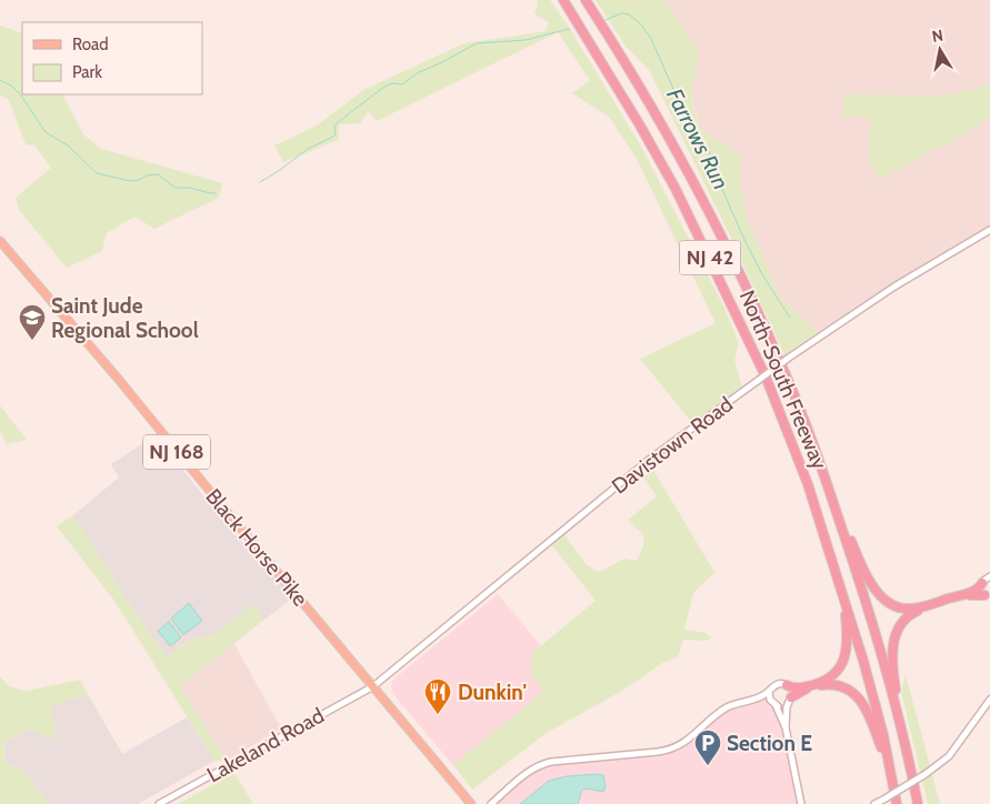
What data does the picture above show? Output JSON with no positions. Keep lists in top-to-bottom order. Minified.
{"streets":{"highway":["NJ 42","North-South Freeway"],"main road":["NJ 168","Black Horse Pike"],"street":["Davistown Road","Lakeland Road"]},"crossings":[["Davistown Road","Black Horse Pike"],["Davistown Road","Lakeland Road"],["Black Horse Pike","Lakeland Road"]],"water":["Farrows Run"],"places":{"school or university":["Saint Jude Regional School"],"restaurant":["Dunkin'"],"parking":["Section E"]},"legend":["Road","Park"],"north":"top"}
